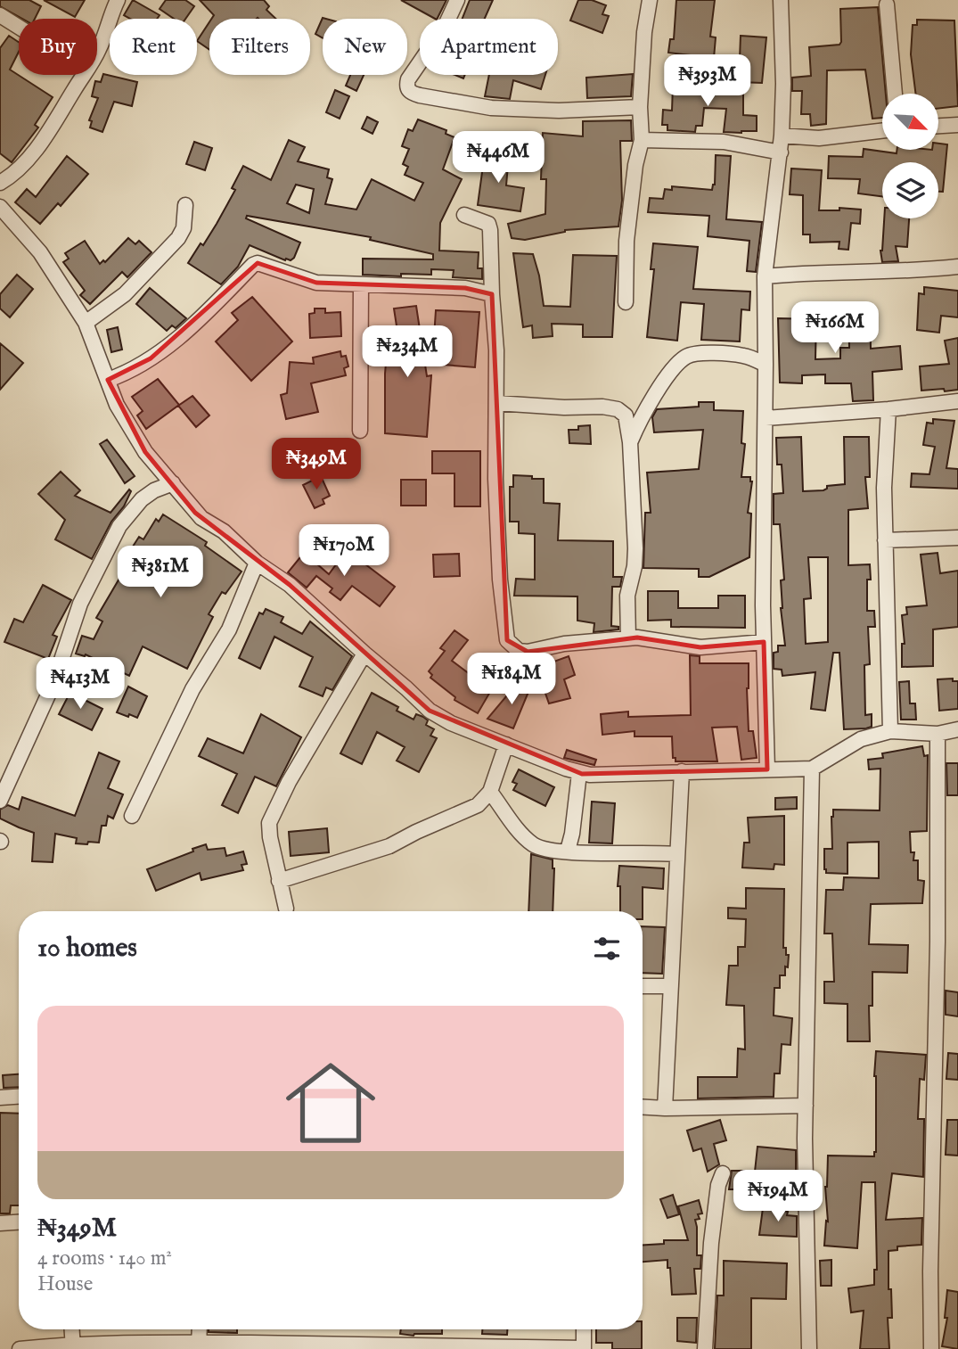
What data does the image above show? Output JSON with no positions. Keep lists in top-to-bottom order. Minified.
{"north":"bottom right","page":{"chip":["Buy","Rent","Filters","New","Apartment"],"price":["₦393M","₦446M","₦166M","₦234M","₦349M","₦170M","₦381M","₦184M","₦413M","₦194M"],"heading":"10 homes","list":[{"name":"₦349M","note":"4 rooms · 140 m² · House"}]}}
